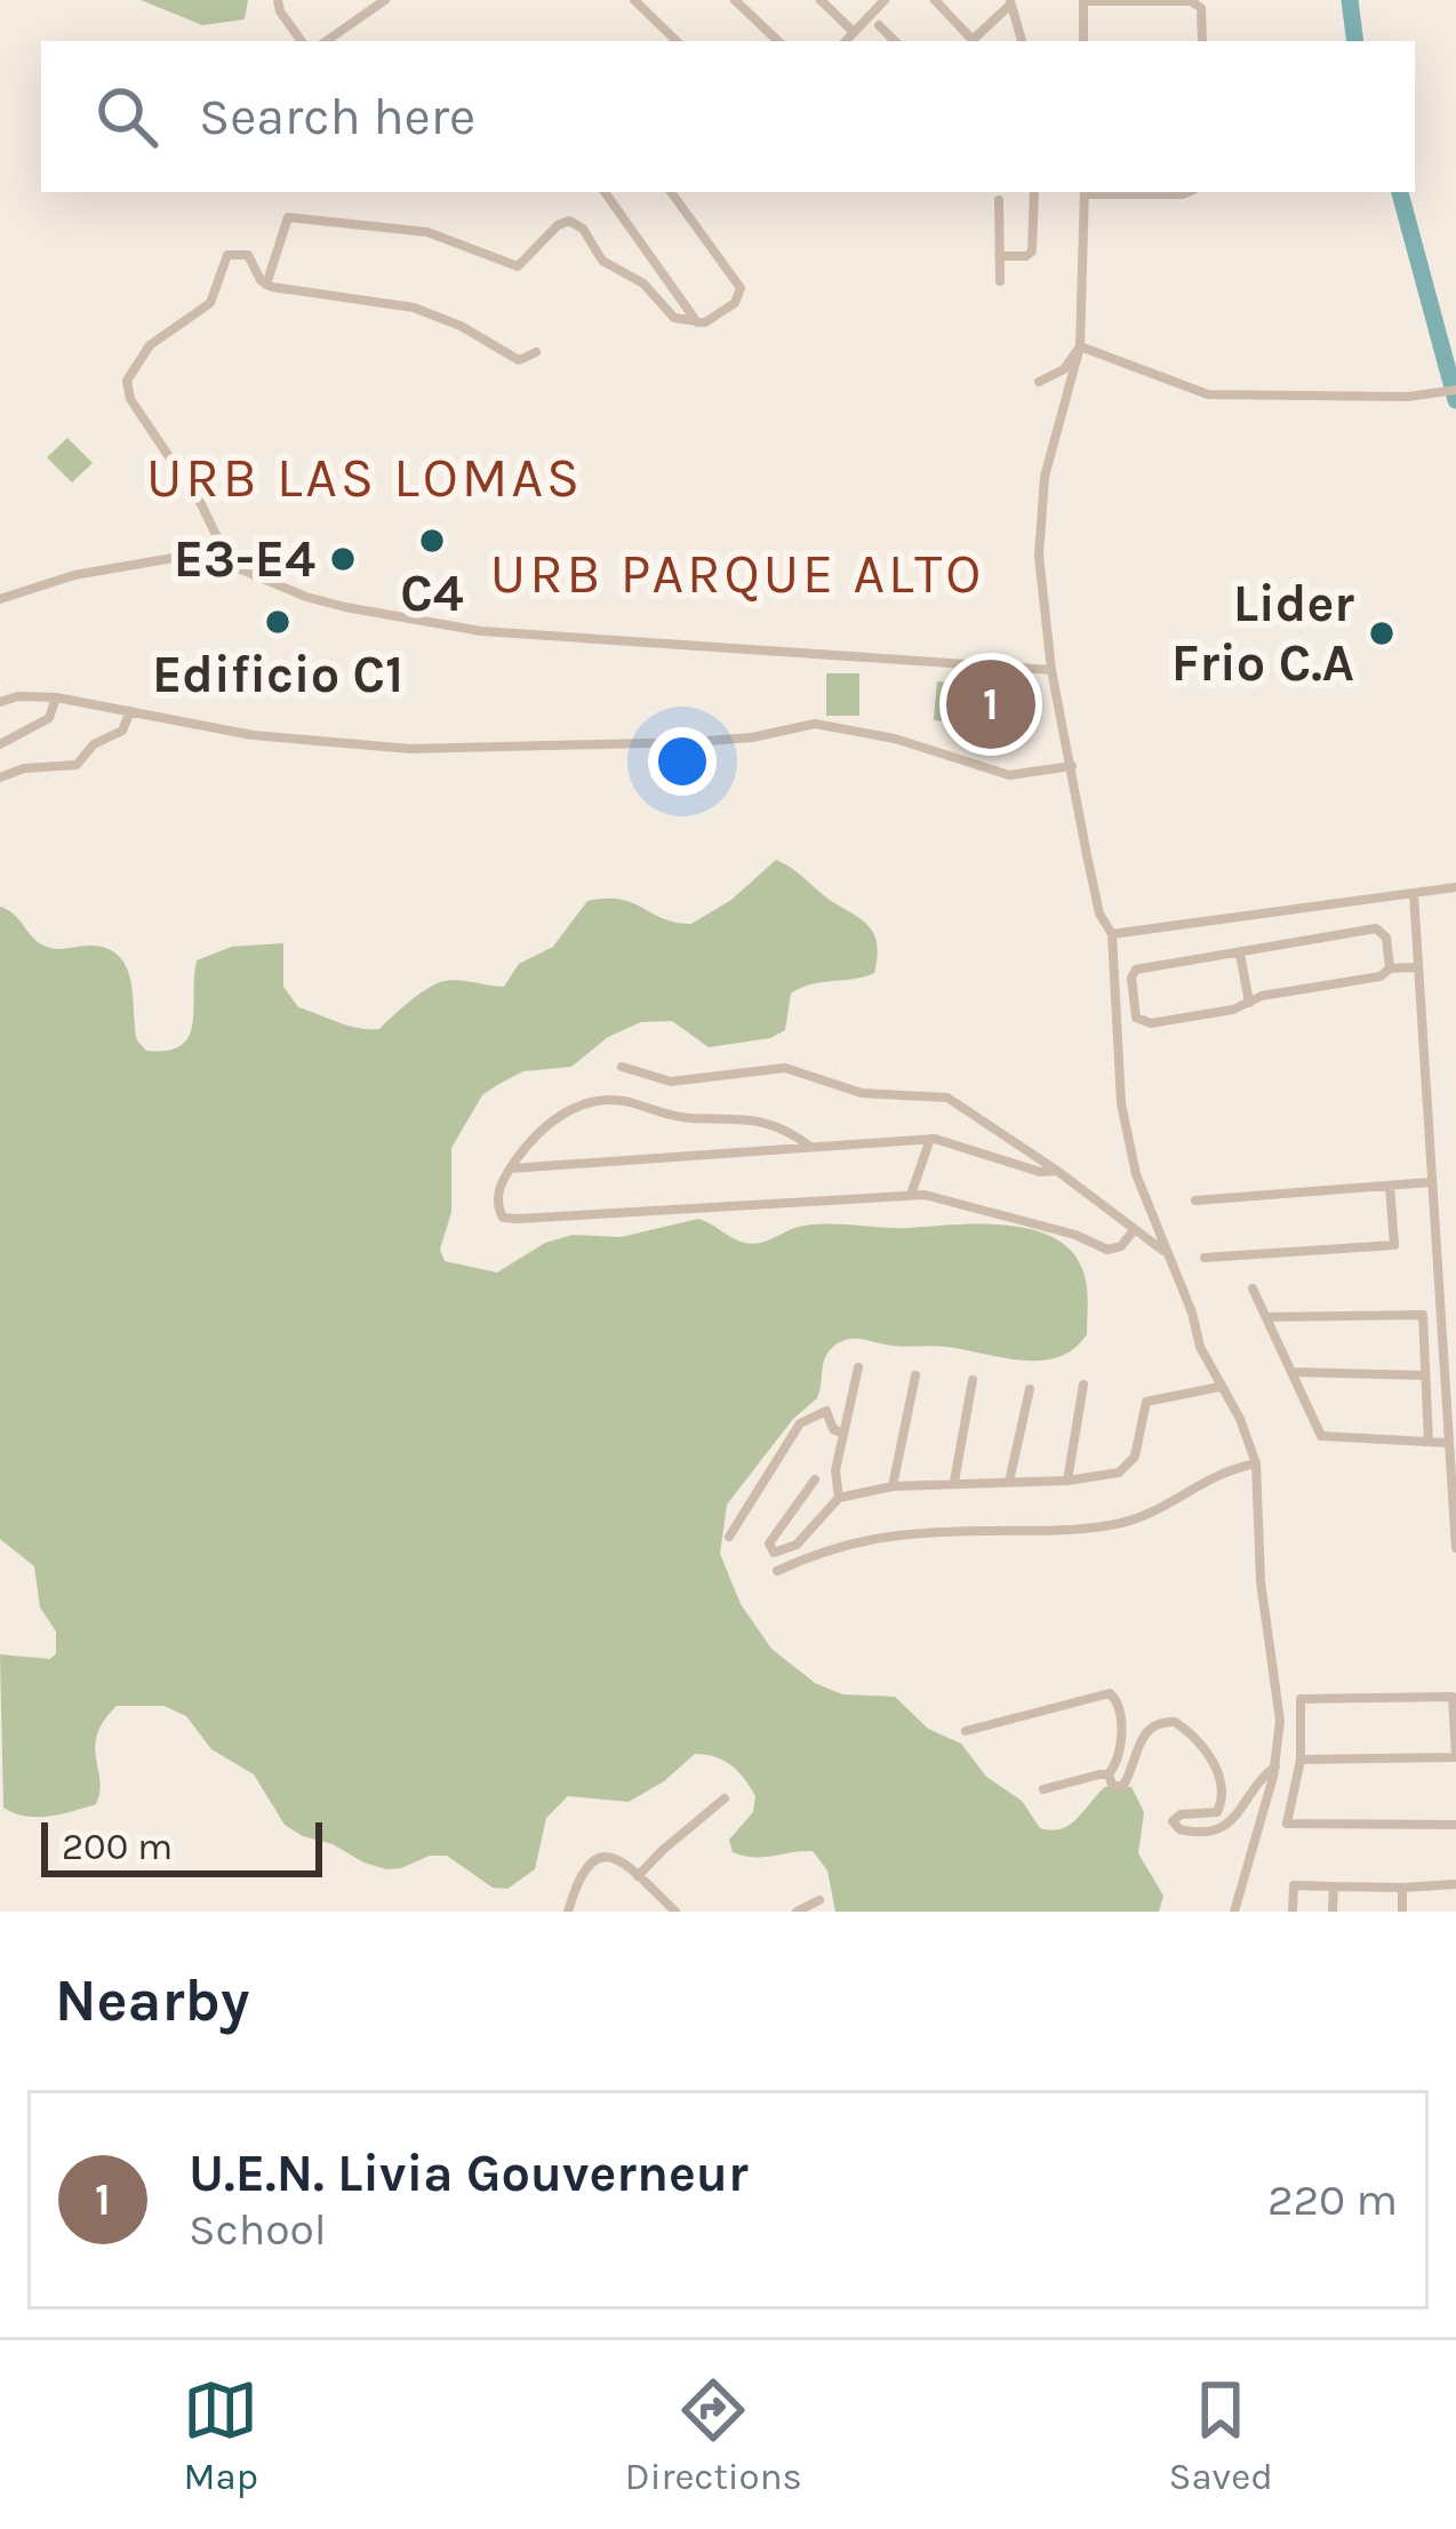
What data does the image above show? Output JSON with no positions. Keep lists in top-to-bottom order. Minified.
{"districts":["URB LAS LOMAS","URB PARQUE ALTO"],"places":["C4","E3-E4","Edificio C1","Lider Frio C.A"],"scale_bar":"200 m","page":{"search":"Search here","pins":"1","scale":"200 m","heading":"Nearby","list":[{"mark":"1","name":"U.E.N. Livia Gouverneur","note":"School","value":"220 m"}],"nav":["Map","Directions","Saved"]}}
